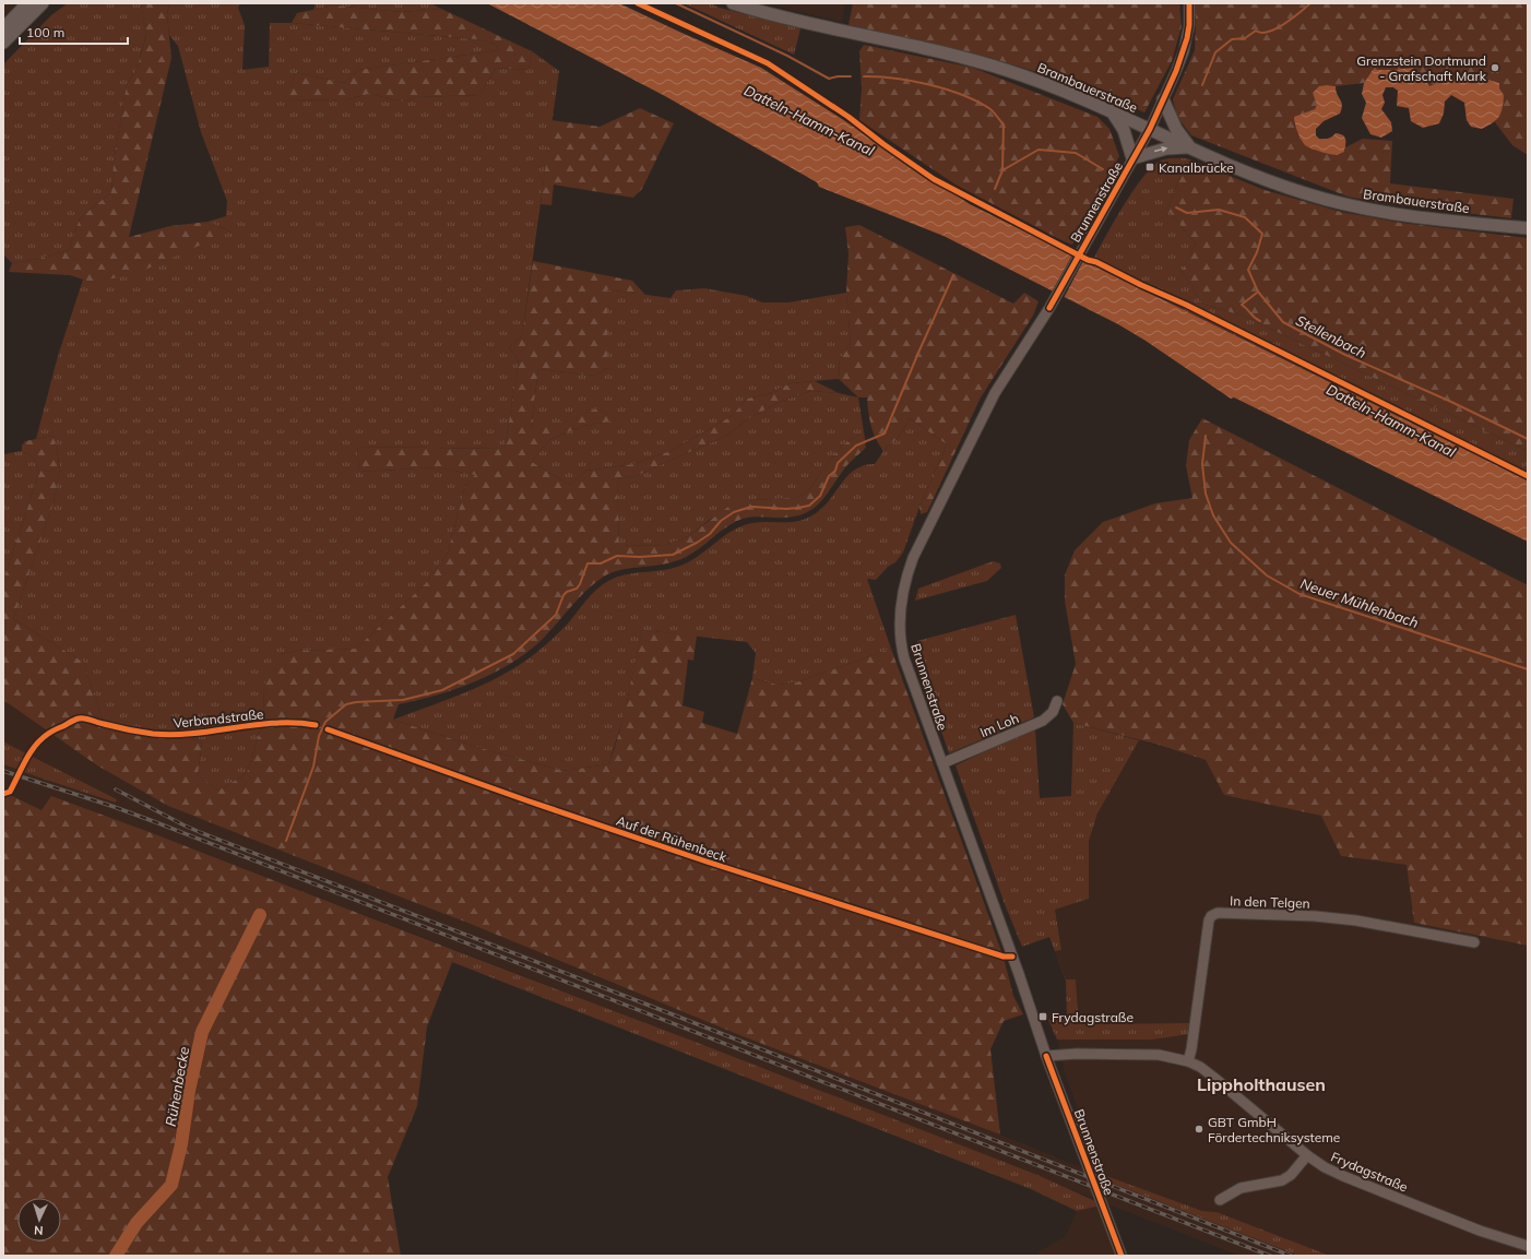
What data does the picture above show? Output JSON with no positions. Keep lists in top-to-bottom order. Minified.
{"streets":{"main road":["Brambauerstraße"],"street":["Brunnenstraße","Im Loh","In den Telgen","Frydagstraße"],"cycle path":["Verbandstraße","Auf der Rühenbeck"]},"crossings":[["Brambauerstraße","Brunnenstraße"],["Brunnenstraße","Im Loh"],["Brunnenstraße","Frydagstraße"],["In den Telgen","Frydagstraße"]],"districts":["Lippholthausen"],"water":["Datteln-Hamm-Kanal","Stellenbach","Neuer Mühlenbach","Rühenbecke"],"places":{"other":["Grenzstein Dortmund - Grafschaft Mark","GBT GmbH Fördertechniksysteme"],"transit":["Kanalbrücke","Frydagstraße"]},"scale_bar":"100 m","north":"bottom"}
